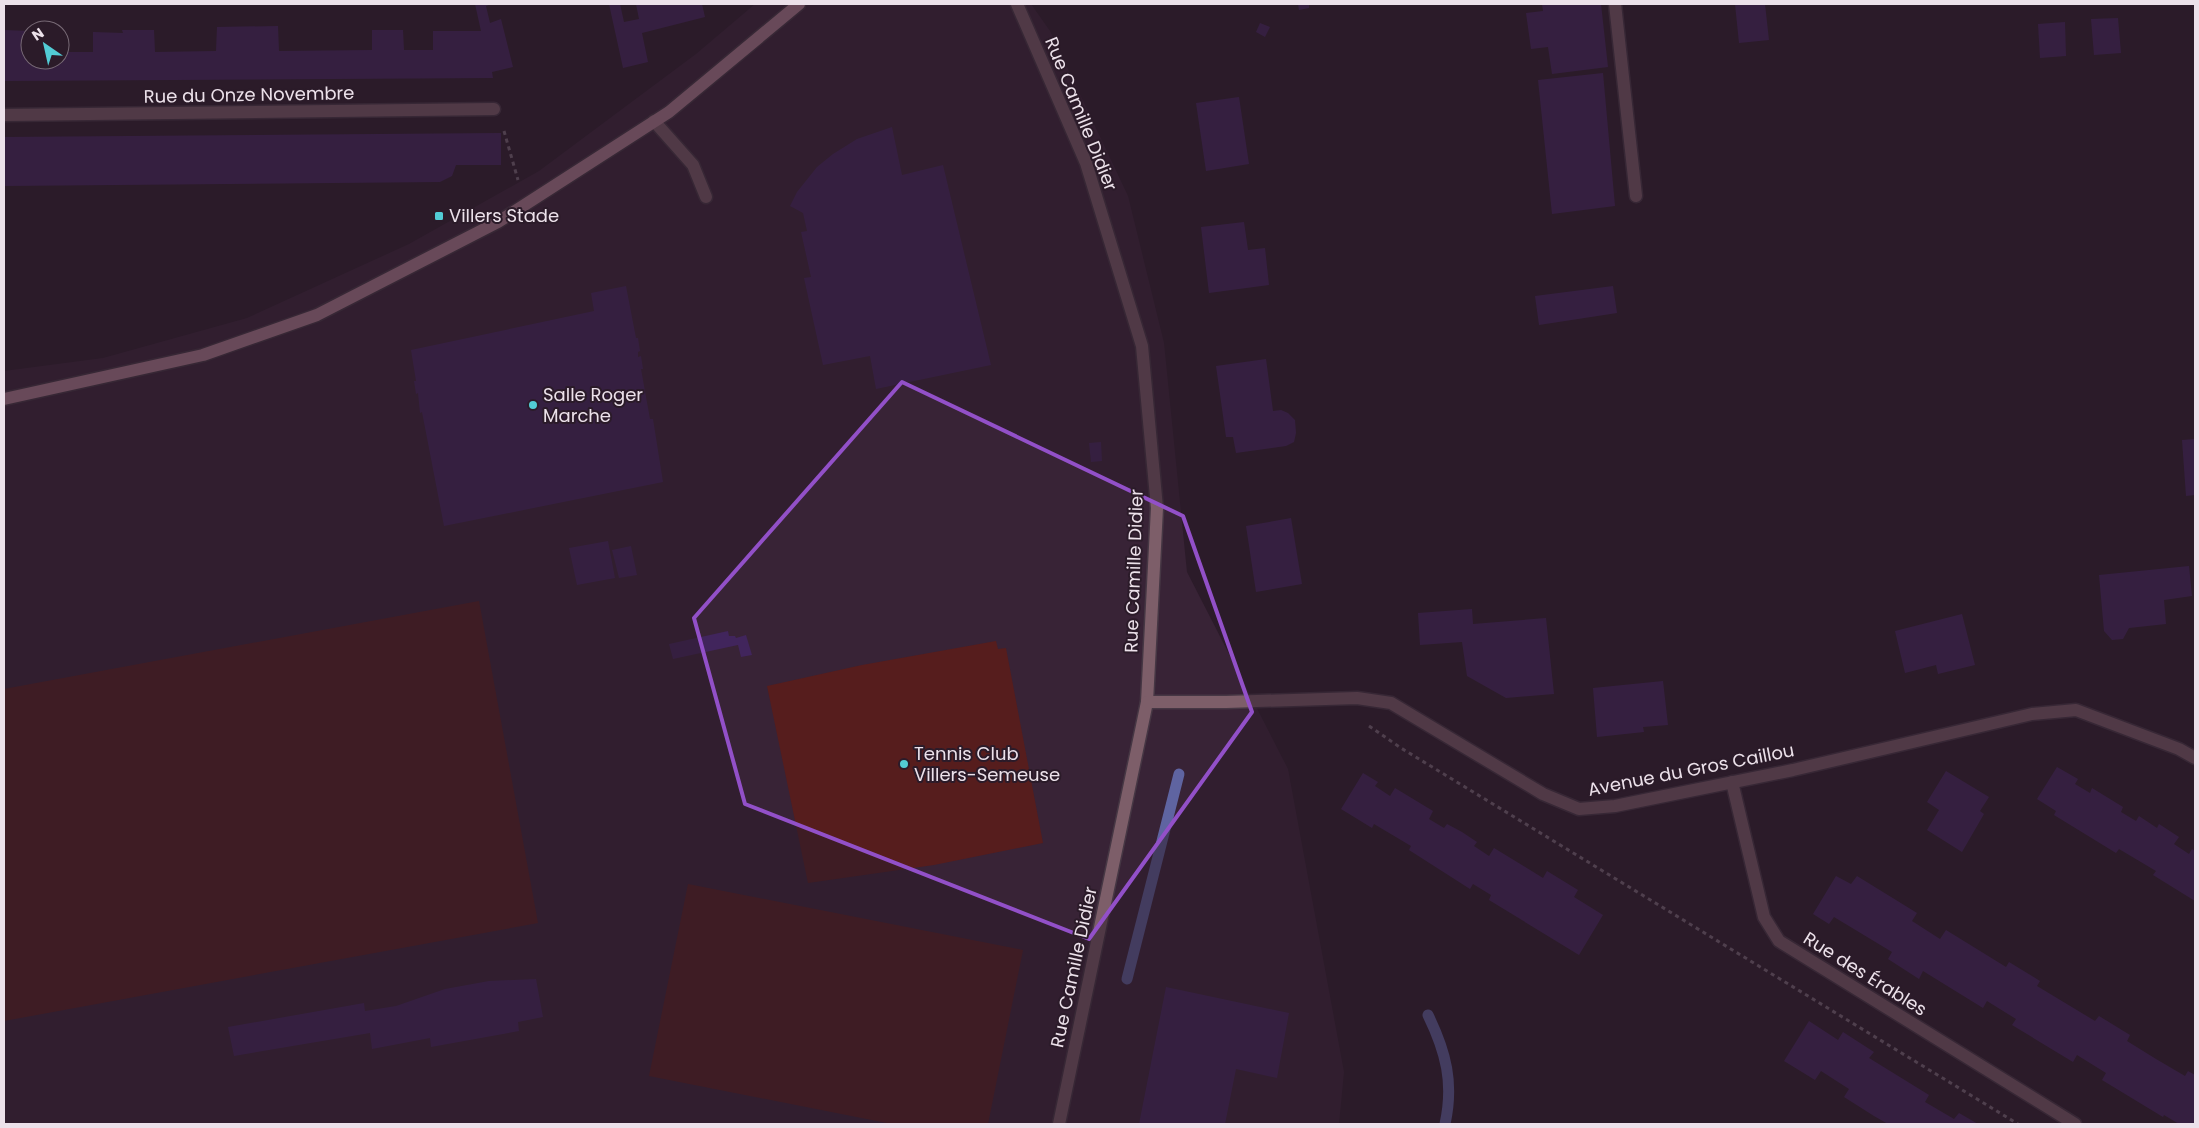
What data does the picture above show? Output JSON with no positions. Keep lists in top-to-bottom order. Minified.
{"streets":{"street":["Rue du Onze Novembre","Rue Camille Didier","Avenue du Gros Caillou","Rue des Érables"]},"crossings":[["Rue Camille Didier","Avenue du Gros Caillou"],["Avenue du Gros Caillou","Rue des Érables"]],"places":{"transit":["Villers Stade"],"other":["Salle Roger Marche","Tennis Club Villers-Semeuse"]},"north":"top left"}
